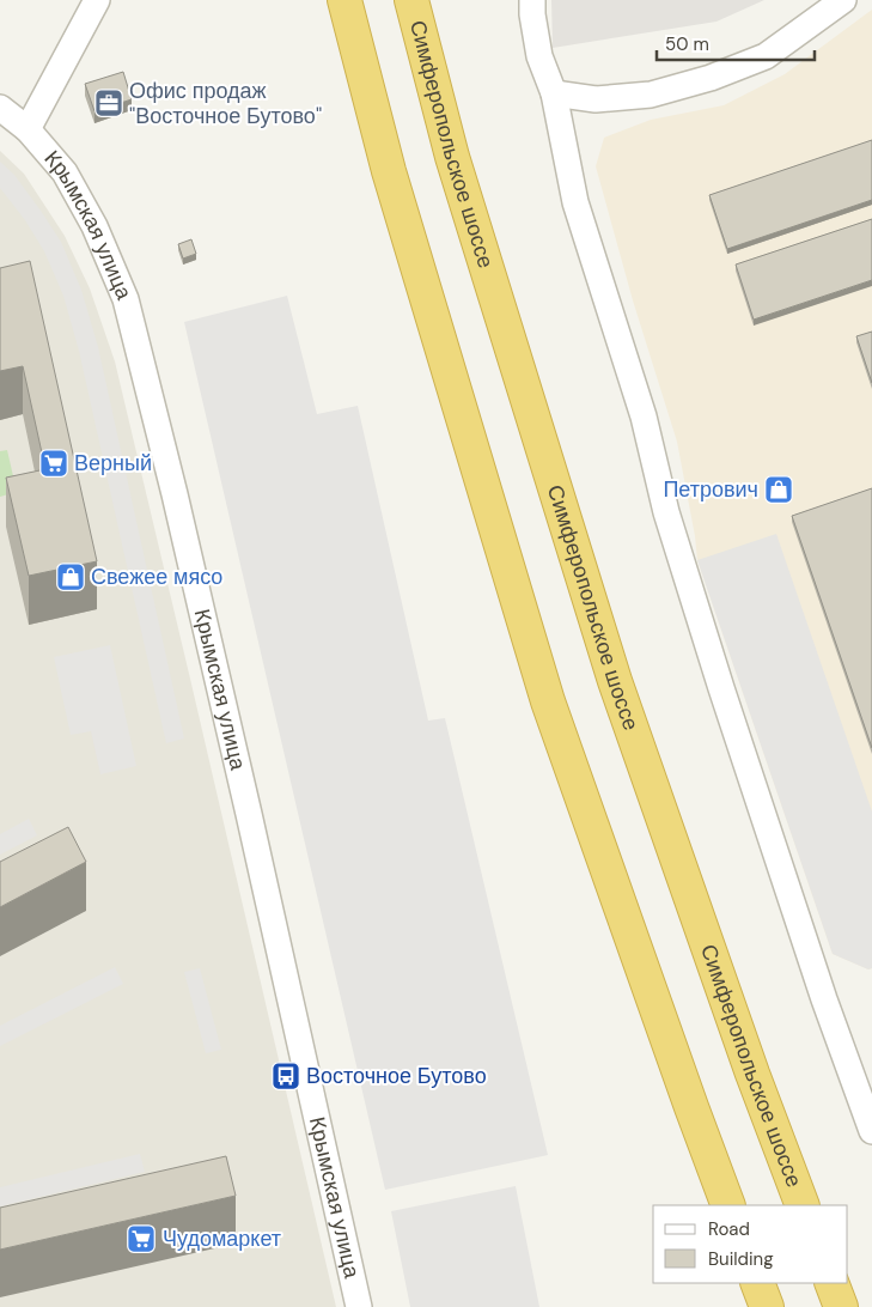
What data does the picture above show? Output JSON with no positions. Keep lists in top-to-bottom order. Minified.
{"streets":{"highway":["Симферопольское шоссе"],"street":["Крымская улица"]},"places":{"office":["Офис продаж \"Восточное Бутово\""],"supermarket":["Верный","Чудомаркет"],"shop":["Петрович","Свежее мясо"],"bus stop":["Восточное Бутово"]},"legend":["Road","Building"],"scale_bar":"50 m"}
